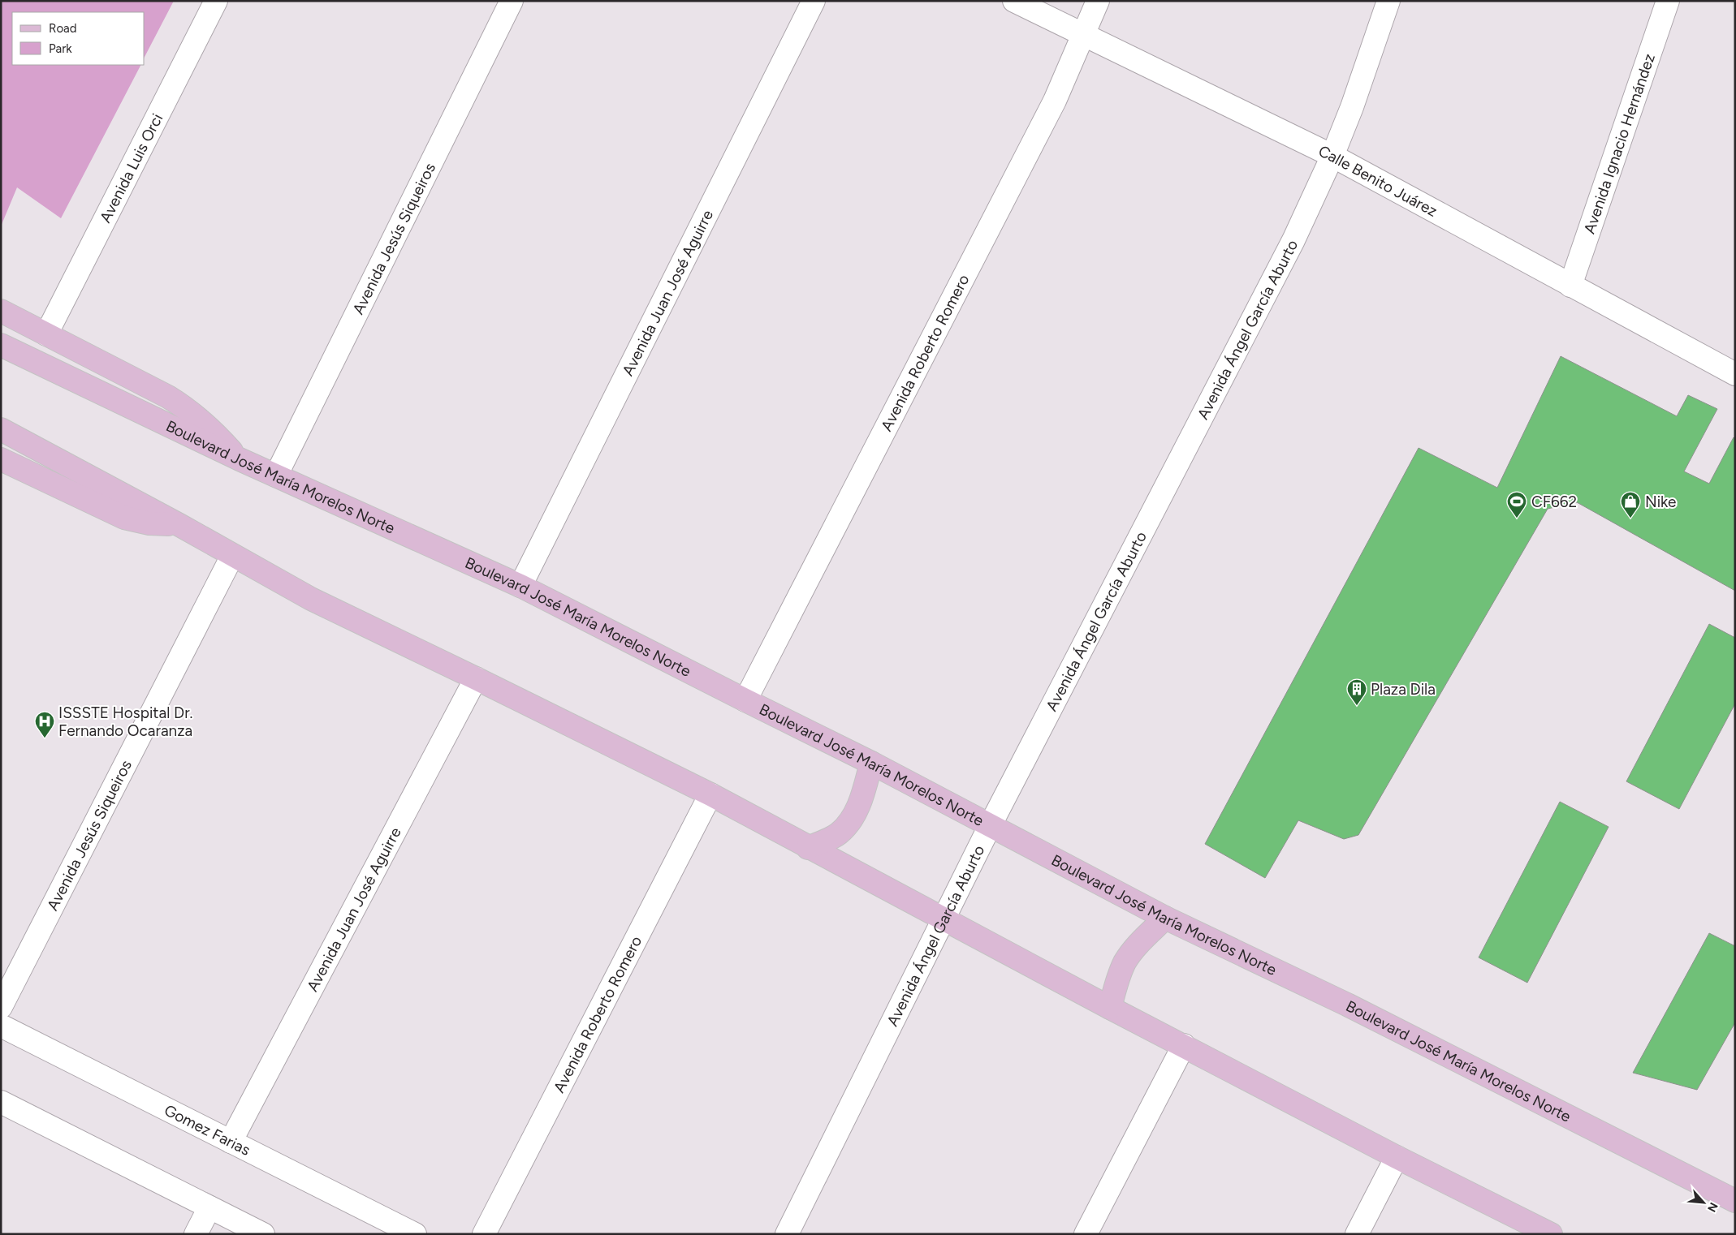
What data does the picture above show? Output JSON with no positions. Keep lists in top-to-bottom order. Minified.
{"streets":{"main road":["Boulevard José María Morelos Norte"],"street":["Avenida Ignacio Hernández","Avenida Luis Orci","Calle Benito Juárez","Avenida Jesús Siqueiros","Avenida Juan José Aguirre","Avenida Ángel García Aburto","Avenida Roberto Romero","Gomez Farias"]},"crossings":[["Avenida Ignacio Hernández","Calle Benito Juárez"],["Calle Benito Juárez","Avenida Ángel García Aburto"],["Calle Benito Juárez","Avenida Roberto Romero"],["Avenida Jesús Siqueiros","Boulevard José María Morelos Norte"],["Avenida Juan José Aguirre","Boulevard José María Morelos Norte"],["Avenida Juan José Aguirre","Gomez Farias"],["Avenida Ángel García Aburto","Boulevard José María Morelos Norte"],["Avenida Roberto Romero","Boulevard José María Morelos Norte"]],"places":{"sports":["CF662"],"shop":["Nike"],"building":["Plaza Dila"],"hospital":["ISSSTE Hospital Dr. Fernando Ocaranza"]},"legend":["Road","Park"],"north":"bottom right"}
